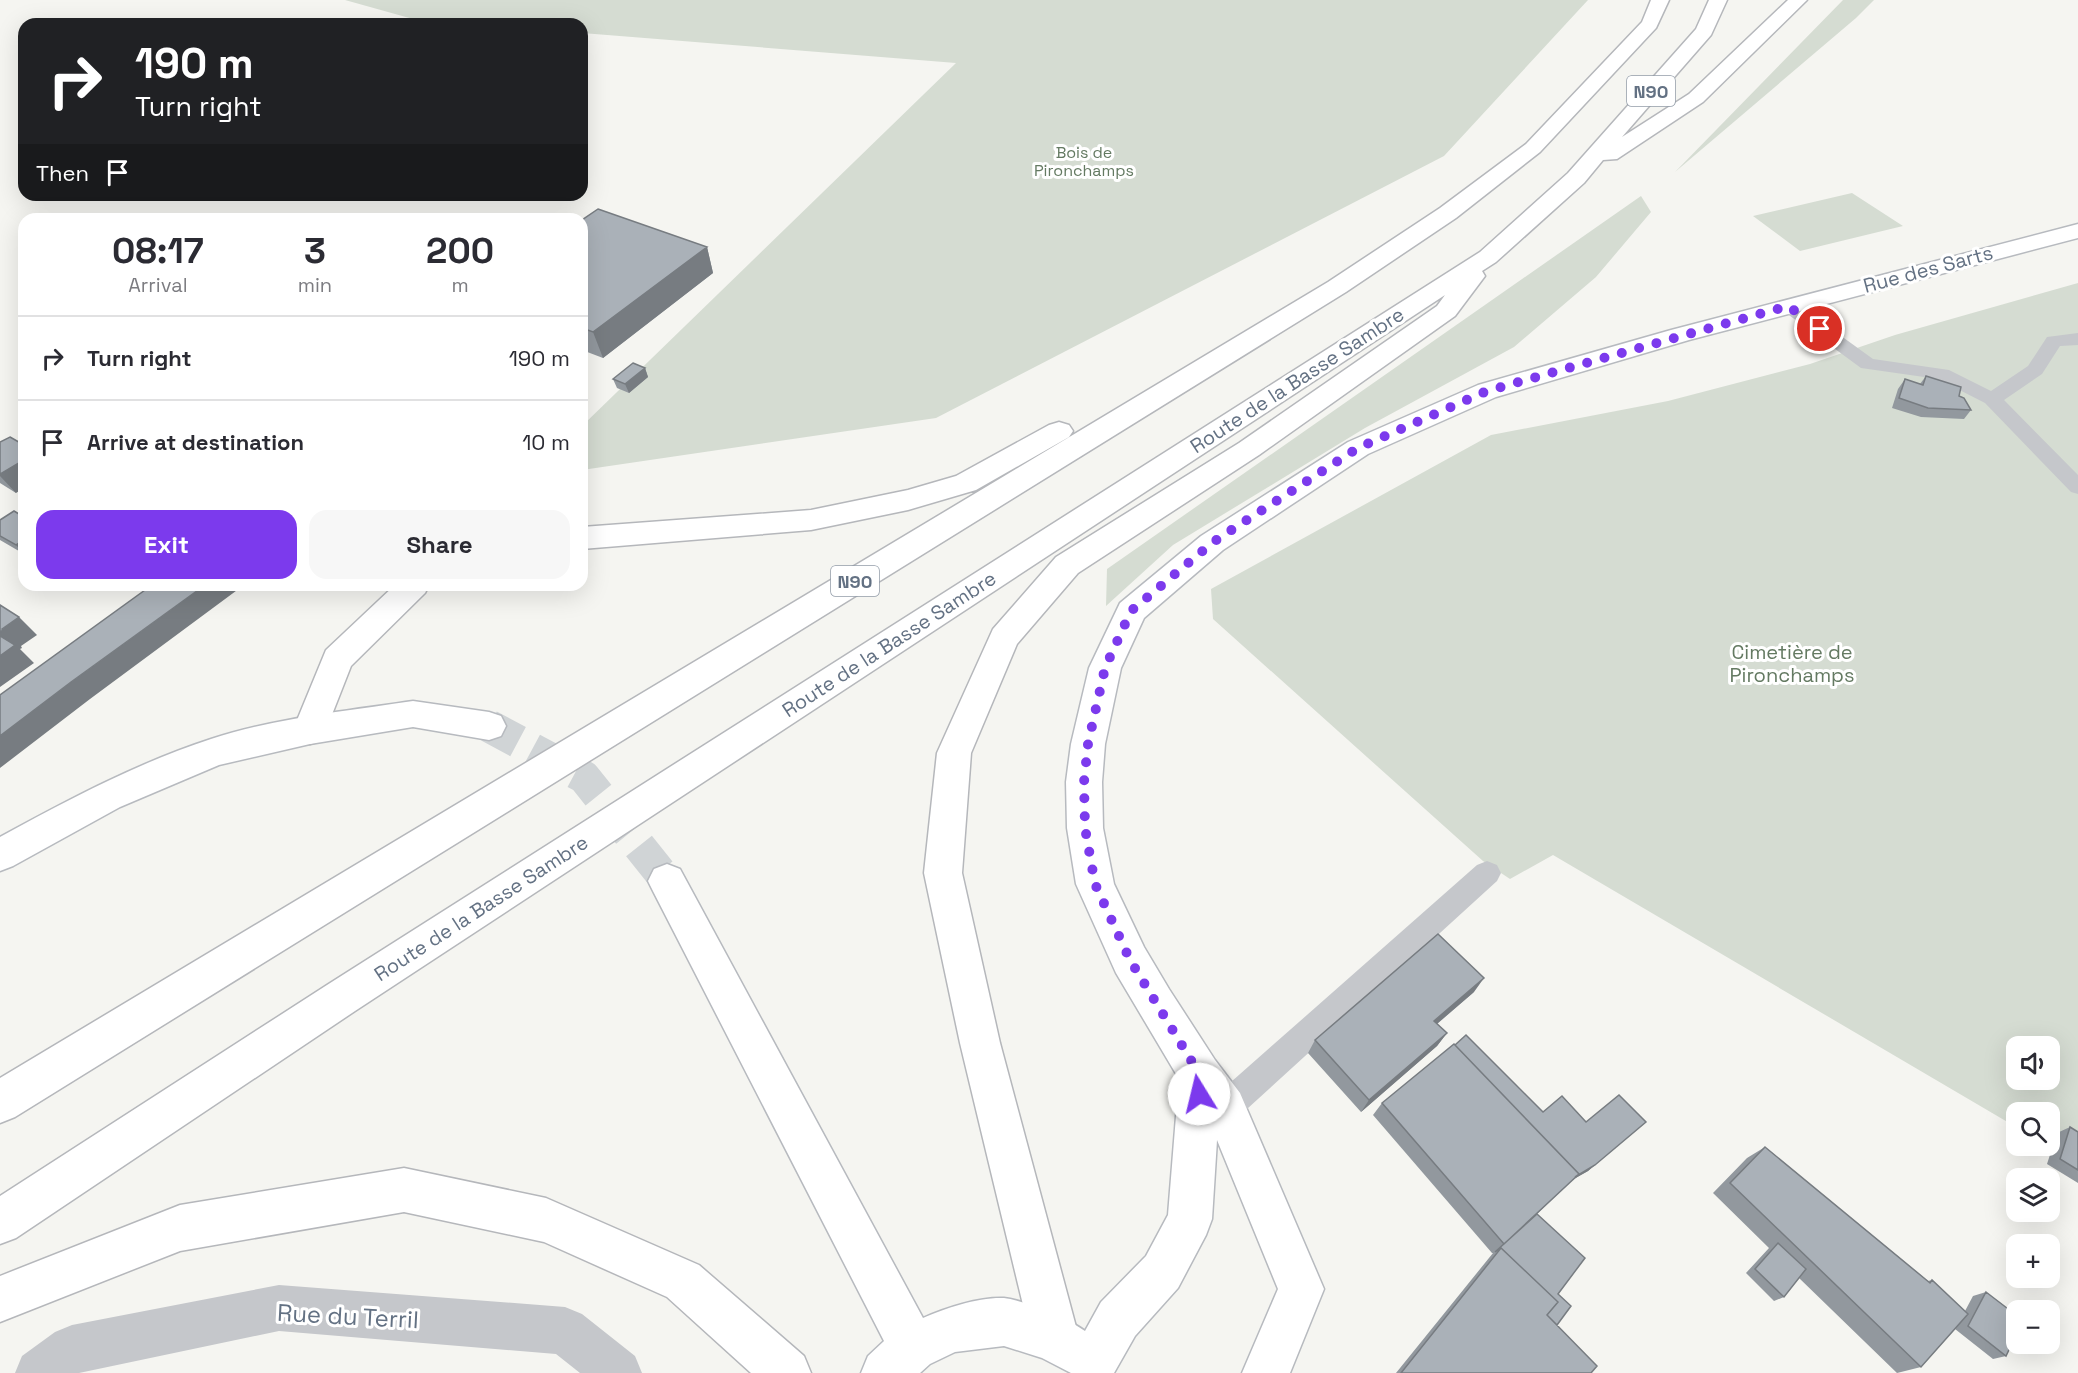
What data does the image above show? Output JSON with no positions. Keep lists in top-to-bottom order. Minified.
{"streets":{"main road":["N90","Rue des Sarts","Route de la Basse Sambre"],"street":["Rue du Terril"]},"parks":["Bois de Pironchamps","Cimetière de Pironchamps"],"page":{"turn":["190 m","Turn right"],"then":"Then","eta":["08:17","Arrival","3","min","200","m"],"list":[{"name":"Turn right","value":"190 m"},{"name":"Arrive at destination","value":"10 m"}],"buttons":["Exit","Share"],"map_buttons":["+","−"]}}
